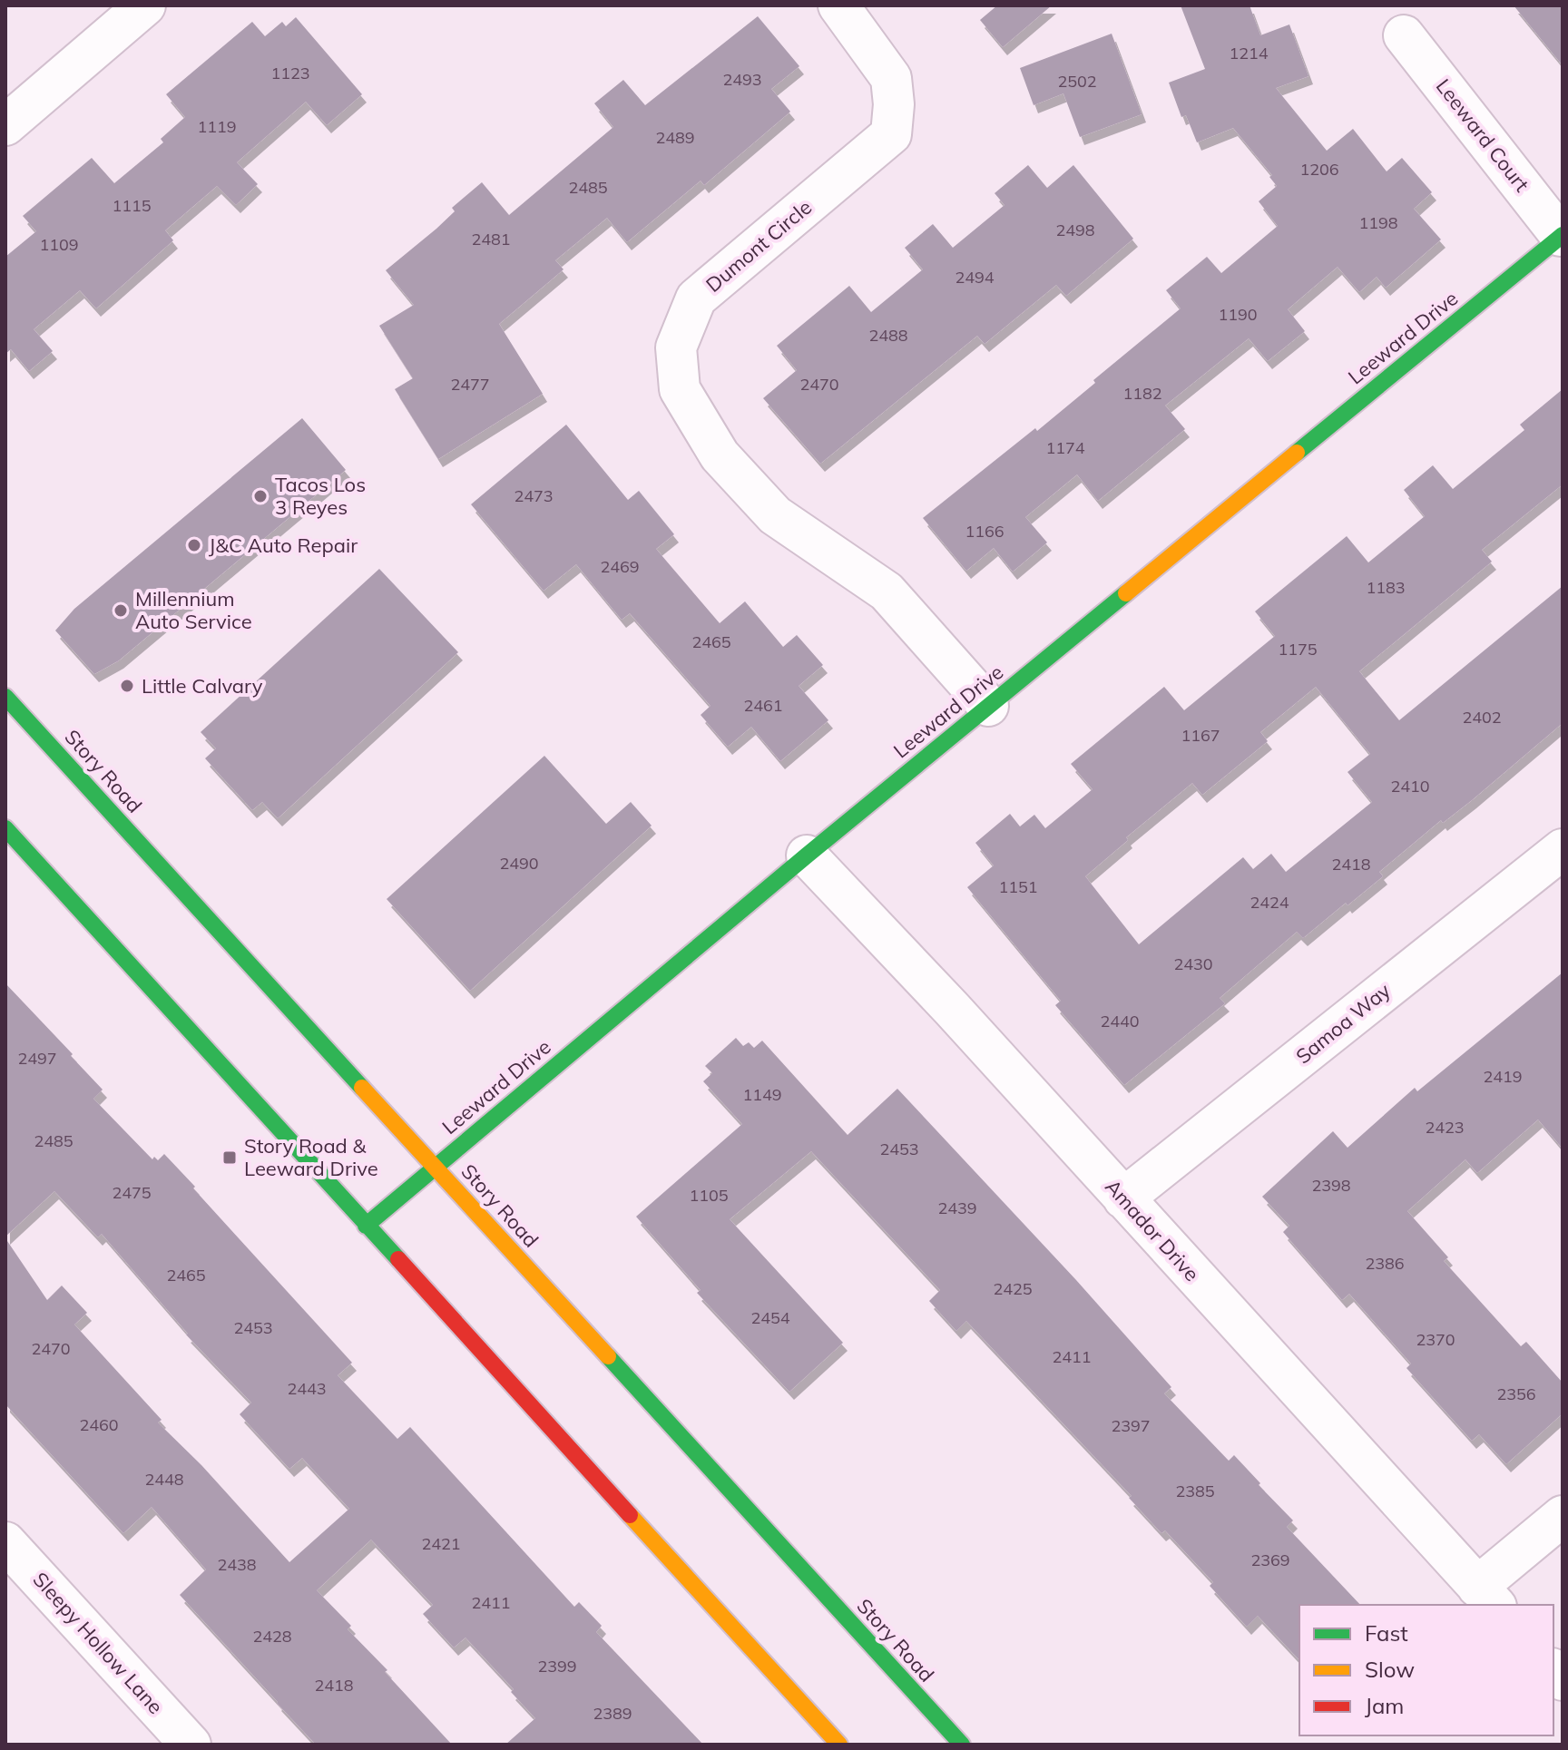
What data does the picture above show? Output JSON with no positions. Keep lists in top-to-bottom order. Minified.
{"streets":{"main road":["Leeward Drive","Story Road"],"street":["Leeward Court","Dumont Circle","Samoa Way","Amador Drive","Sleepy Hollow Lane"]},"crossings":[["Leeward Court","Leeward Drive"],["Dumont Circle","Leeward Drive"],["Leeward Drive","Story Road"],["Leeward Drive","Amador Drive"],["Samoa Way","Amador Drive"]],"places":{"other":["Tacos Los 3 Reyes","J&C Auto Repair","Millennium Auto Service","Little Calvary"],"transit":["Story Road & Leeward Drive"]},"house_numbers":["1214","1123","2493","2502","1119","2489","1206","2485","1115","1198","2498","2481","1109","2494","1190","2488","2477","2470","1182","1174","2473","1166","2469","1183","2465","1175","2461","2402","1167","2410","2490","2418","1151","2424","2430","2440","2497","2419","1149","2423","2485","2453","2398","2475","1105","2439","2386","2465","2425","2454","2453","2370","2470","2411","2443","2356","2460","2397","2448","2385","2421","2369","2438","2411","2428","2399","2418","2389"],"legend":["Fast","Slow","Jam"]}
